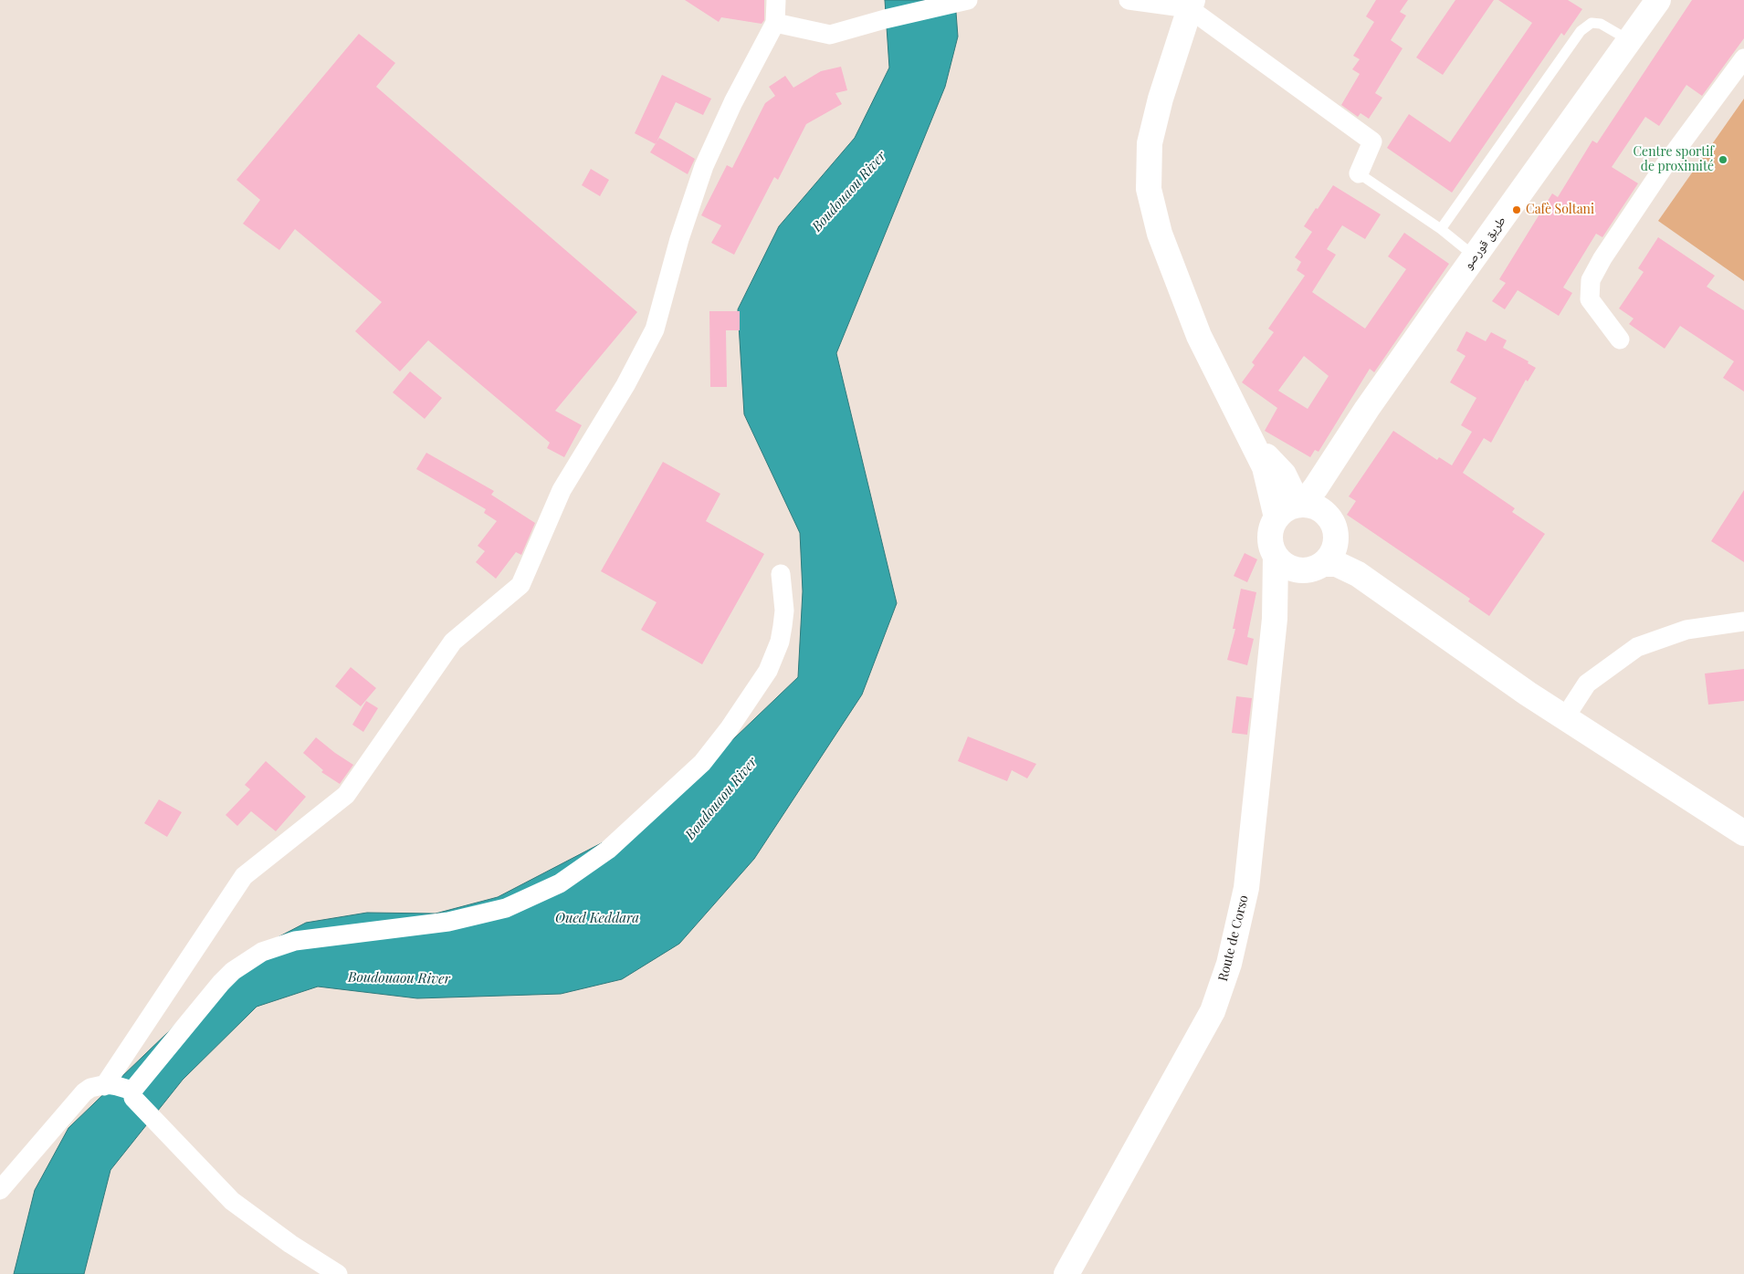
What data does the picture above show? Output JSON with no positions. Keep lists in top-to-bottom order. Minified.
{"streets":{"main road":["طريق قورصو","Route de Corso"]},"crossings":[["طريق قورصو","Route de Corso"]],"water":["Boudouaou River","Oued Keddara"],"places":["Centre sportif de proximité","Cafè Soltani"]}
